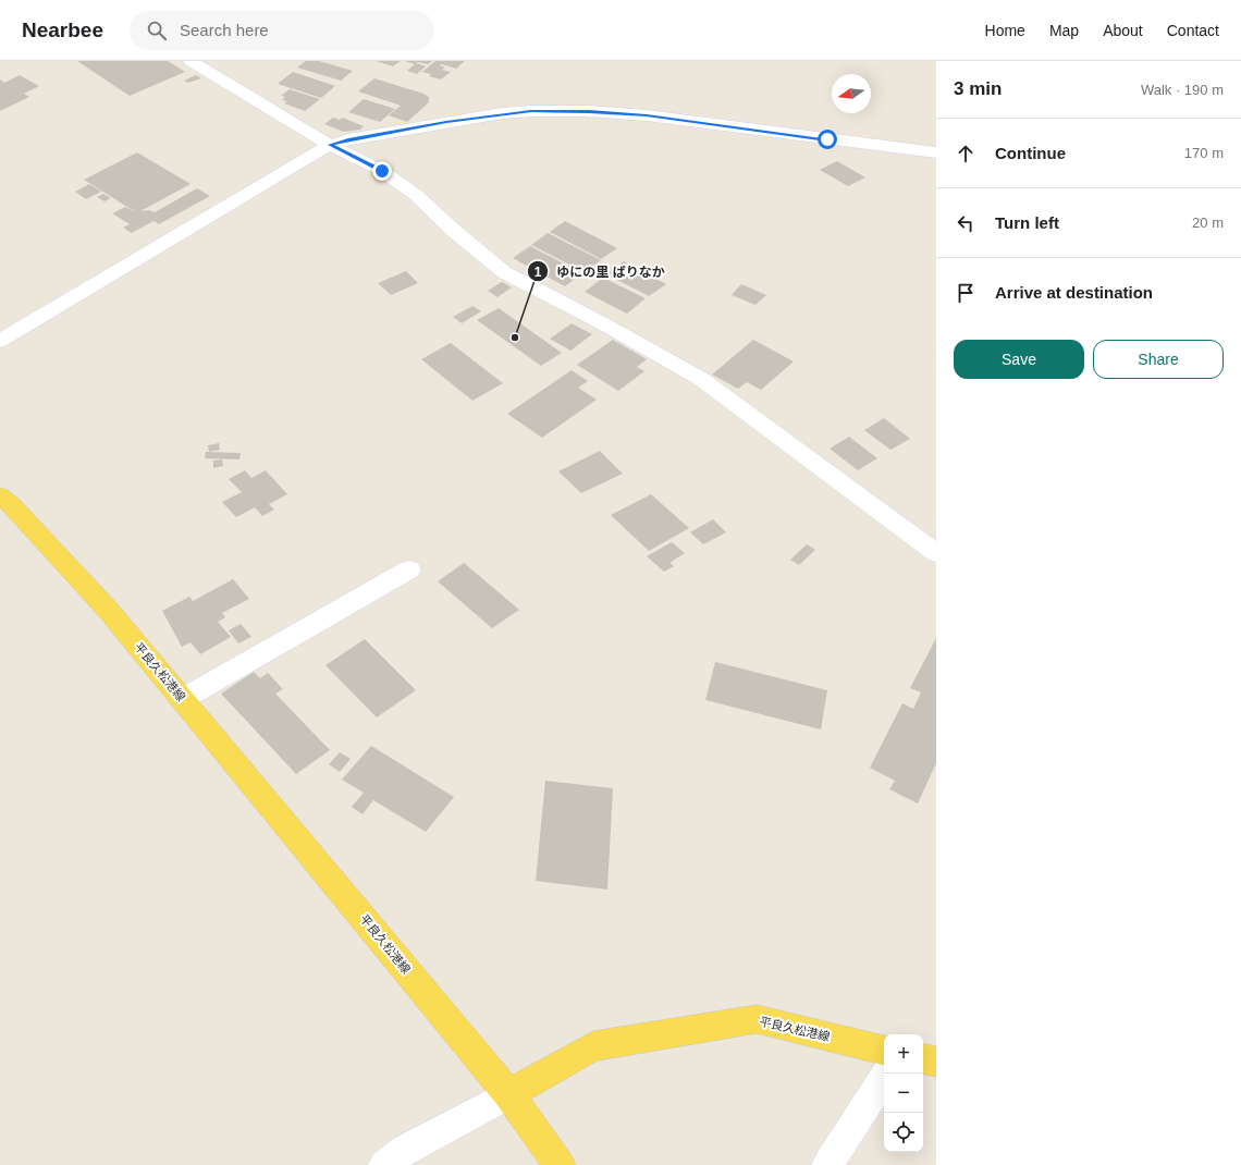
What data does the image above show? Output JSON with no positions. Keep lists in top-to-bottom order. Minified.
{"streets":{"main road":["平良久松港線"]},"places":["ゆにの里 ぱりなか"],"north":"left","page":{"header":"Nearbee","search":"Search here","nav":["Home","Map","About","Contact"],"heading":["3 min","Walk · 190 m"],"list":[["Continue","170 m"],["Turn left","20 m"],"Arrive at destination"],"buttons":["Save","Share"],"map_buttons":["+","−"]}}
